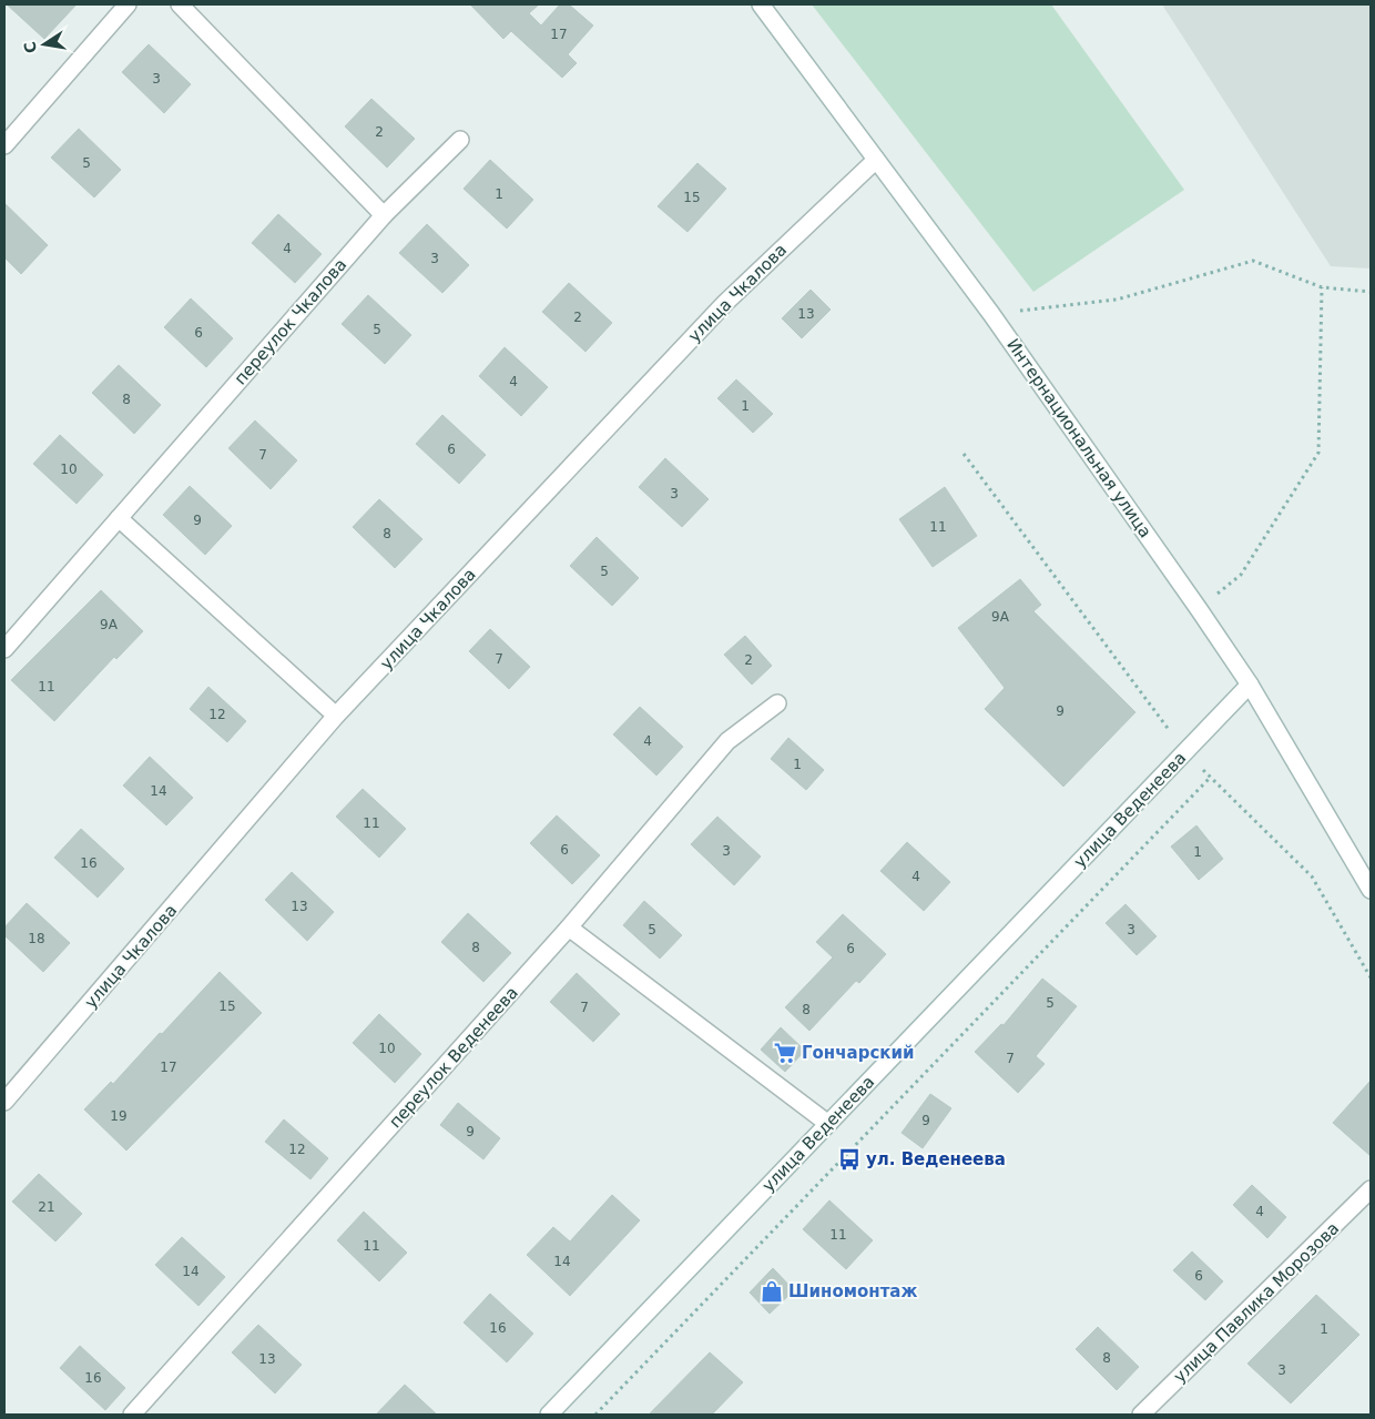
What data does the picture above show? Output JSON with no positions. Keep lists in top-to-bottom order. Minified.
{"streets":{"street":["улица Чкалова","переулок Чкалова","Интернациональная улица","улица Веденеева","переулок Веденеева","улица Павлика Морозова"]},"crossings":[["улица Чкалова","Интернациональная улица"],["Интернациональная улица","улица Веденеева"]],"places":{"supermarket":["Гончарский"],"bus stop":["ул. Веденеева"],"shop":["Шиномонтаж"]},"house_numbers":["17","3","2","5","1","15","4","3","13","2","5","6","4","8","1","6","7","10","3","9","11","8","5","9А","9А","7","2","11","9","12","4","1","14","11","6","3","1","16","4","13","5","3","18","8","6","5","15","7","8","10","7","17","19","9","9","12","21","4","11","11","14","14","6","16","1","8","13","3","16"],"north":"left"}
